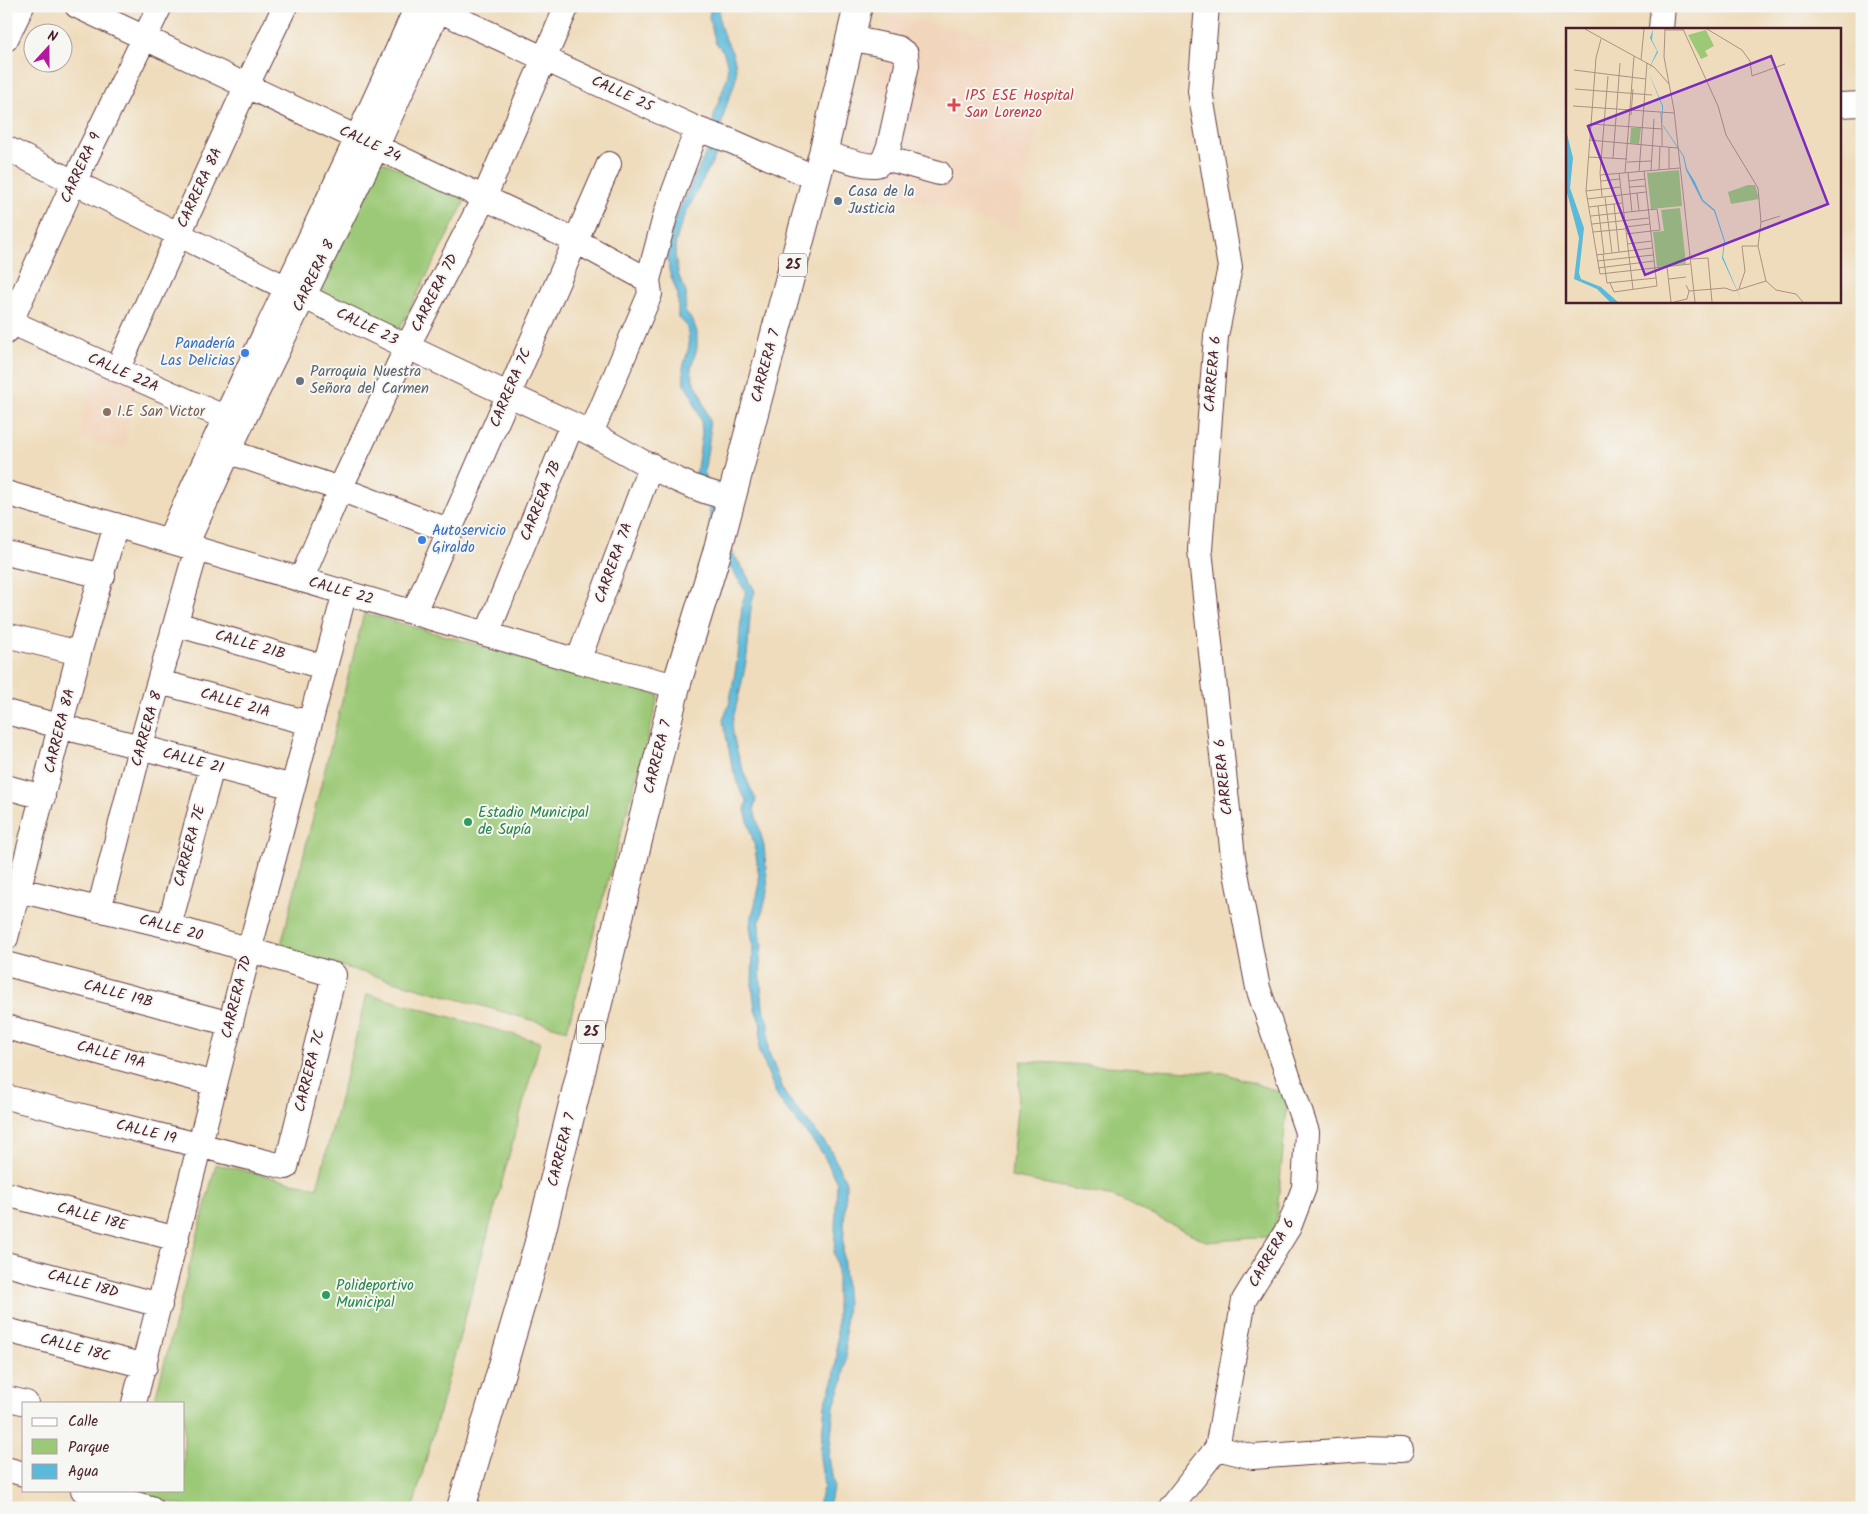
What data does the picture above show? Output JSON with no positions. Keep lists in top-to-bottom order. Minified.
{"streets":{"main road":["25","CARRERA 7"],"street":["CALLE 25","CALLE 24","CARRERA 9","CARRERA 8A","CARRERA 8","CARRERA 7D","CALLE 23","CALLE 22A","CARRERA 6","CARRERA 7C","CARRERA 7B","CARRERA 7A","CALLE 22","CALLE 21B","CALLE 21A","CALLE 21","CARRERA 7E","CALLE 20","CALLE 19B","CALLE 19A","CALLE 19","CALLE 18E","CALLE 18D","CALLE 18C"]},"crossings":[["CALLE 25","CARRERA 8"],["CALLE 25","CARRERA 7D"],["CALLE 25","CARRERA 7"],["CALLE 25","CARRERA 7B"],["CALLE 24","CARRERA 9"],["CALLE 24","CARRERA 8A"],["CALLE 24","CARRERA 8"],["CALLE 24","CARRERA 7D"],["CALLE 24","CARRERA 7C"],["CALLE 24","CARRERA 7B"],["CARRERA 9","CALLE 23"],["CARRERA 9","CALLE 22A"],["CARRERA 8A","CALLE 23"],["CARRERA 8A","CALLE 22A"],["CARRERA 8A","CALLE 22"],["CARRERA 8A","CALLE 21"],["CARRERA 8A","CALLE 20"],["CARRERA 8","CALLE 23"],["CARRERA 8","CALLE 22A"],["CARRERA 8","CALLE 22"],["CARRERA 8","CALLE 21B"],["CARRERA 8","CALLE 21A"],["CARRERA 8","CALLE 21"],["CARRERA 8","CALLE 20"],["CARRERA 7D","CALLE 23"],["CARRERA 7D","CALLE 22"],["CARRERA 7D","CALLE 21B"],["CARRERA 7D","CALLE 21A"],["CARRERA 7D","CALLE 21"],["CARRERA 7D","CALLE 20"],["CARRERA 7D","CALLE 19B"],["CARRERA 7D","CALLE 19A"],["CARRERA 7D","CALLE 19"],["CARRERA 7D","CALLE 18E"],["CARRERA 7D","CALLE 18D"],["CARRERA 7D","CALLE 18C"],["CALLE 23","CARRERA 7"],["CALLE 23","CARRERA 7C"],["CALLE 23","CARRERA 7B"],["CALLE 23","CARRERA 7A"],["CARRERA 7","CALLE 22"],["CARRERA 7C","CALLE 22"],["CARRERA 7C","CALLE 20"],["CARRERA 7C","CALLE 19"],["CARRERA 7B","CALLE 22"],["CARRERA 7A","CALLE 22"],["CALLE 21","CARRERA 7E"],["CARRERA 7E","CALLE 20"]],"places":{"health":["IPS ESE Hospital San Lorenzo"],"other":["Casa de la Justicia","Panadería Las Delicias","Parroquia Nuestra Señora del Carmen","I.E San Victor","Autoservicio Giraldo","Estadio Municipal de Supía","Polideportivo Municipal"]},"legend":["Calle","Parque","Agua"],"north":"top"}
